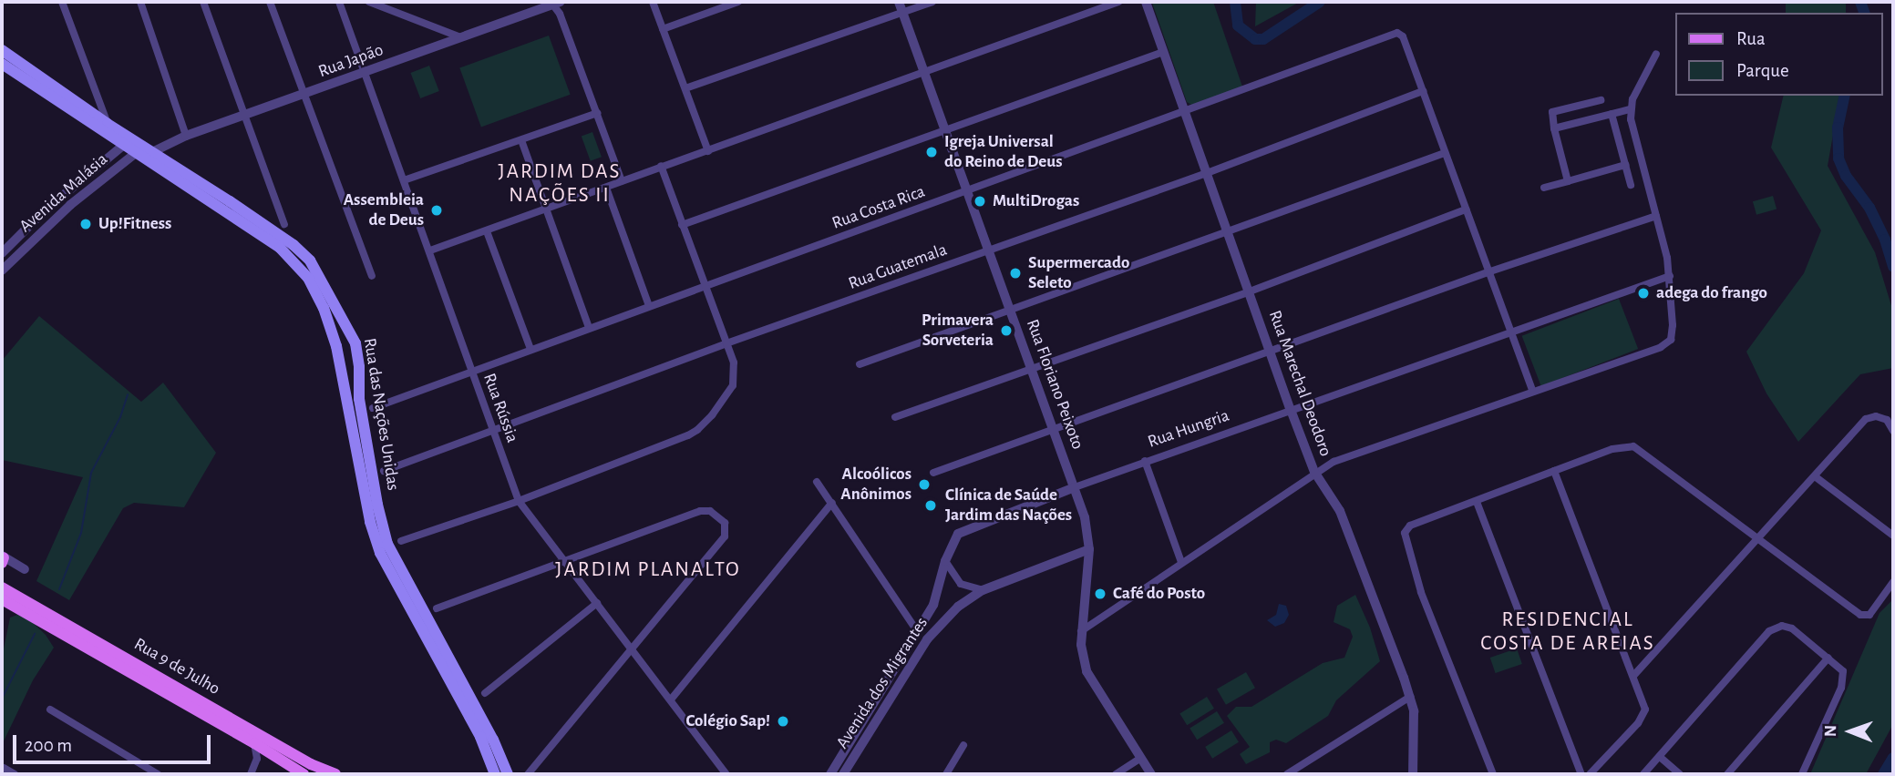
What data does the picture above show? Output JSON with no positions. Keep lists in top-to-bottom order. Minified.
{"streets":{"main road":["Rua das Nações Unidas","Rua 9 de Julho"],"street":["Rua Japão","Avenida Malásia","Rua Costa Rica","Rua Guatemala","Rua Marechal Deodoro","Rua Floriano Peixoto","Rua Rússia","Rua Hungria","Avenida dos Migrantes"]},"crossings":[["Rua Japão","Rua Rússia"],["Rua Japão","Rua das Nações Unidas"],["Avenida Malásia","Rua das Nações Unidas"],["Rua Costa Rica","Rua Guatemala"],["Rua Costa Rica","Rua Marechal Deodoro"],["Rua Costa Rica","Rua Floriano Peixoto"],["Rua Costa Rica","Rua Rússia"],["Rua Guatemala","Rua Marechal Deodoro"],["Rua Guatemala","Rua Floriano Peixoto"],["Rua Guatemala","Rua Rússia"],["Rua Marechal Deodoro","Rua Hungria"],["Rua Floriano Peixoto","Rua Hungria"],["Rua Floriano Peixoto","Avenida dos Migrantes"],["Rua Hungria","Avenida dos Migrantes"]],"districts":["JARDIM DAS NAÇÕES II","JARDIM PLANALTO","RESIDENCIAL COSTA DE AREIAS"],"places":["Igreja Universal do Reino de Deus","MultiDrogas","Assembleia de Deus","Up!Fitness","Supermercado Seleto","adega do frango","Primavera Sorveteria","Alcoólicos Anônimos","Clínica de Saúde Jardim das Nações","Café do Posto","Colégio Sap!"],"legend":["Rua","Parque"],"scale_bar":"200 m","north":"left"}
